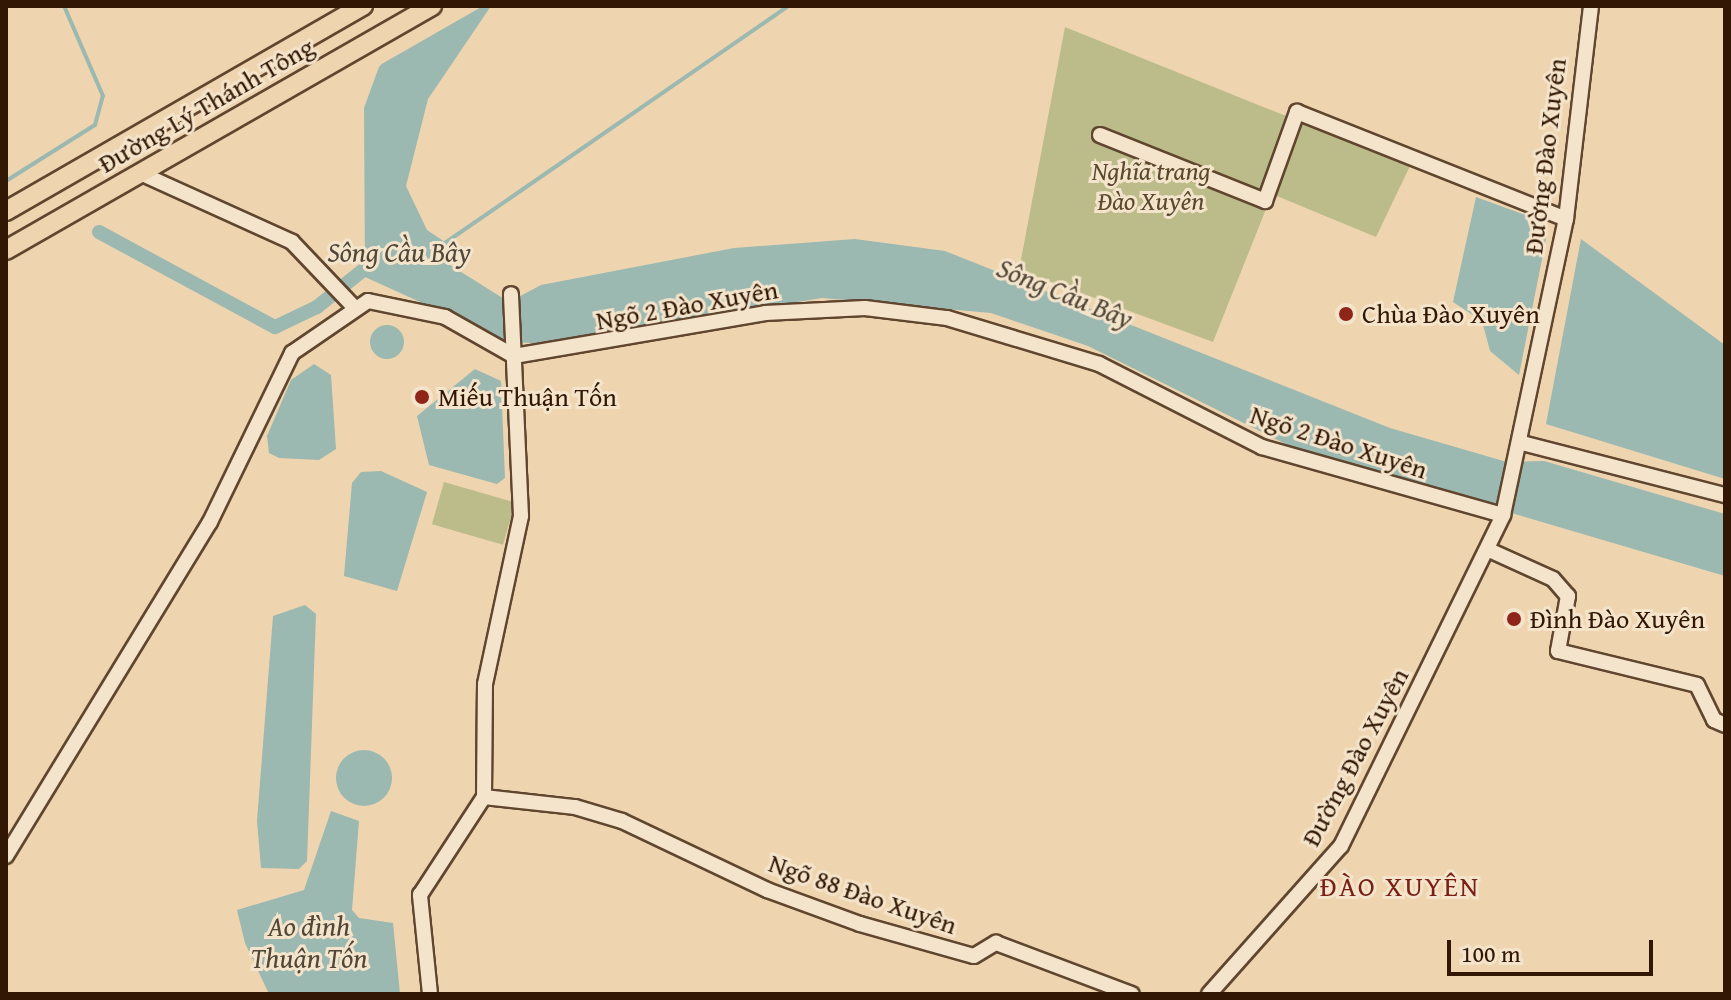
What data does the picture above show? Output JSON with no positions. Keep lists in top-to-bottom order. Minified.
{"streets":{"main road":["Đường Lý Thánh Tông"],"street":["Đường Đào Xuyên","Ngõ 2 Đào Xuyên","Ngõ 88 Đào Xuyên"]},"crossings":[["Đường Đào Xuyên","Ngõ 2 Đào Xuyên"]],"districts":["ĐÀO XUYÊN"],"water":["Sông Cầu Bây","Ao đình Thuận Tốn"],"parks":["Nghĩa trang Đào Xuyên"],"places":["Chùa Đào Xuyên","Miếu Thuận Tốn","Đình Đào Xuyên"],"scale_bar":"100 m"}
